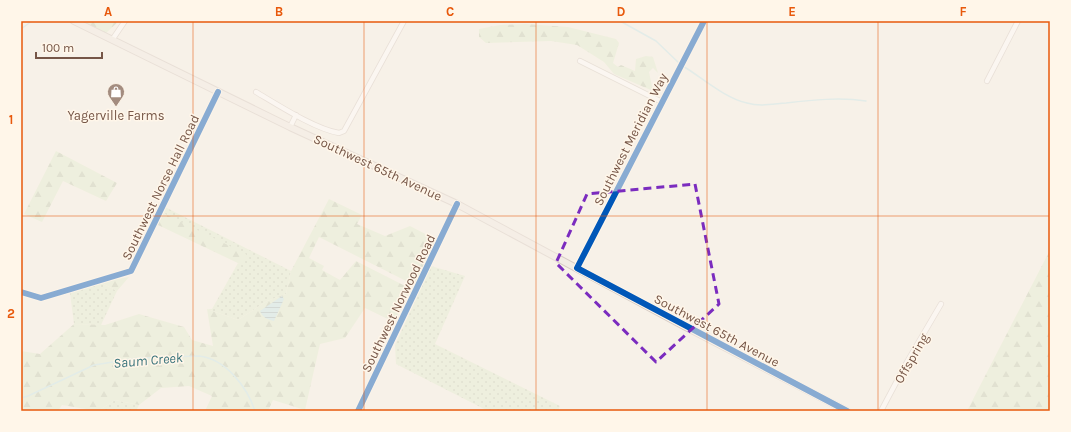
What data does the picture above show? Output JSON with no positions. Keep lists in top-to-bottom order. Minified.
{"streets":{"main road":["Southwest 65th Avenue"],"street":["Southwest Meridian Way","Southwest Norse Hall Road","Southwest Norwood Road","Offspring"]},"crossings":[["Southwest Meridian Way","Southwest 65th Avenue"],["Southwest 65th Avenue","Southwest Norse Hall Road"],["Southwest 65th Avenue","Southwest Norwood Road"]],"water":["Saum Creek"],"places":{"shop":["Yagerville Farms"]},"scale_bar":"100 m","grid":{"columns":["A","B","C","D","E","F"],"rows":["1","2"]}}
